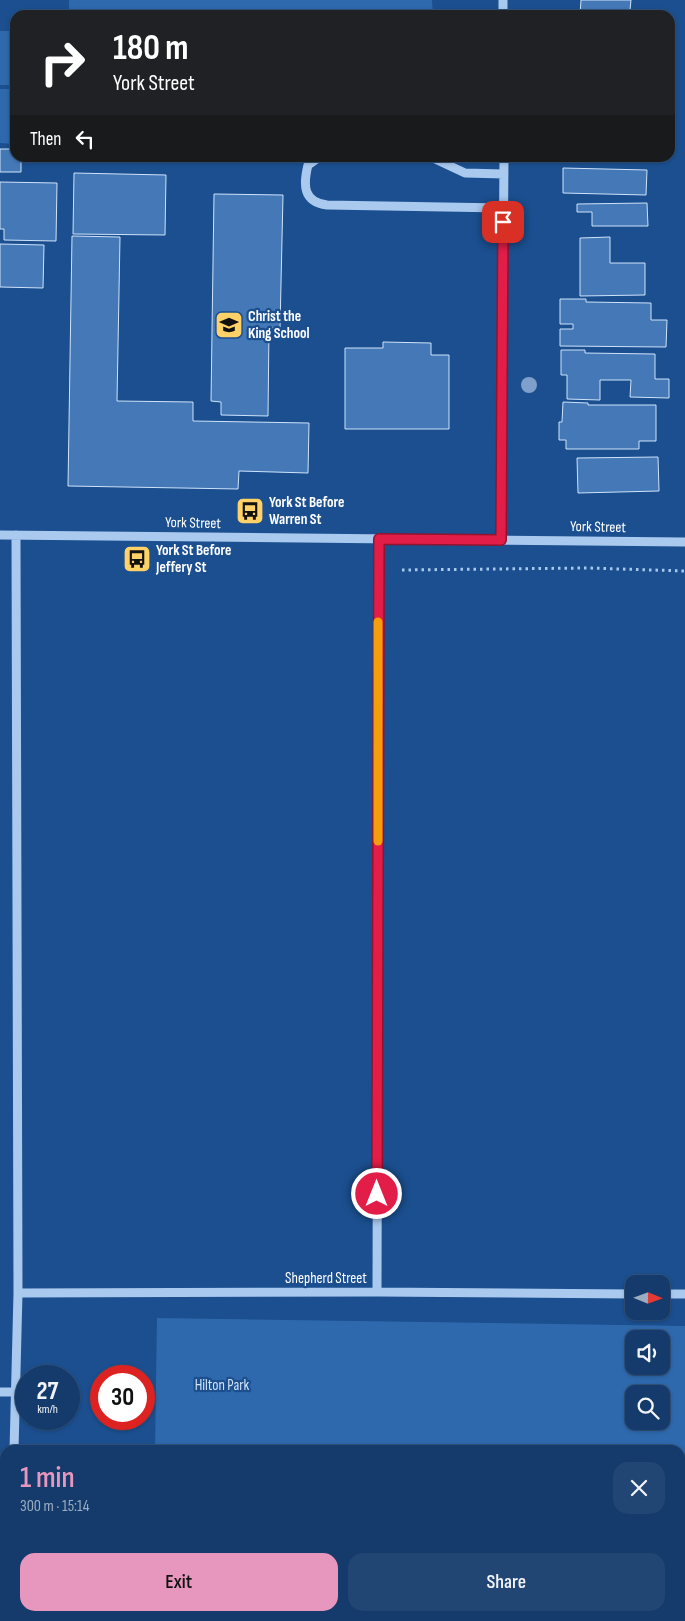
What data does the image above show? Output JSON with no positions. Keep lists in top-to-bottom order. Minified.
{"streets":{"street":["York Street","Shepherd Street"]},"parks":["Hilton Park"],"places":{"school or university":["Christ the King School"],"bus stop":["York St Before Warren St","York St Before Jeffery St"]},"north":"right","page":{"turn":["180 m","York Street"],"then":"Then","speed":"27 km/h","limit":"30","heading":["1 min","300 m · 15:14"],"buttons":["Exit","Share"]}}
